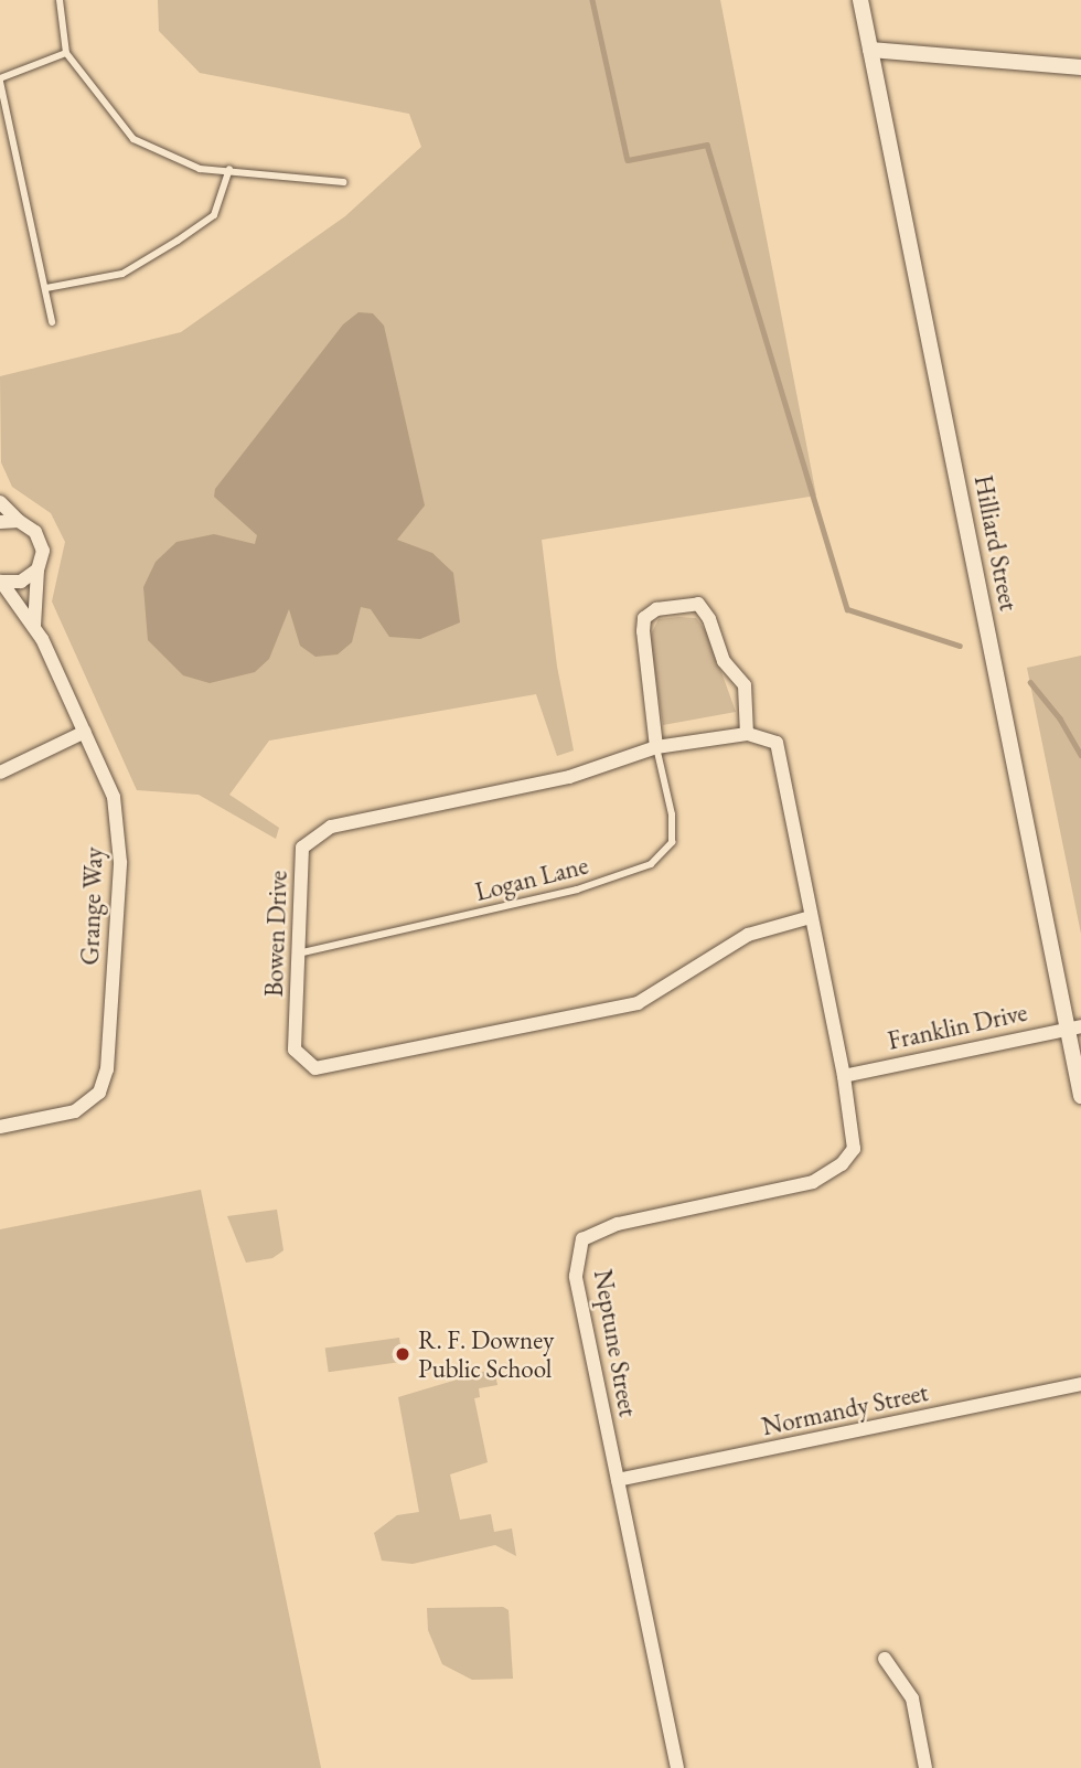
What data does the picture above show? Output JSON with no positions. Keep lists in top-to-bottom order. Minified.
{"streets":{"street":["Hilliard Street","Grange Way","Bowen Drive","Franklin Drive","Neptune Street","Normandy Street"],"lane":["Logan Lane"]},"crossings":[["Hilliard Street","Franklin Drive"],["Logan Lane","Bowen Drive"],["Franklin Drive","Neptune Street"],["Neptune Street","Normandy Street"]],"places":["R. F. Downey Public School"]}
